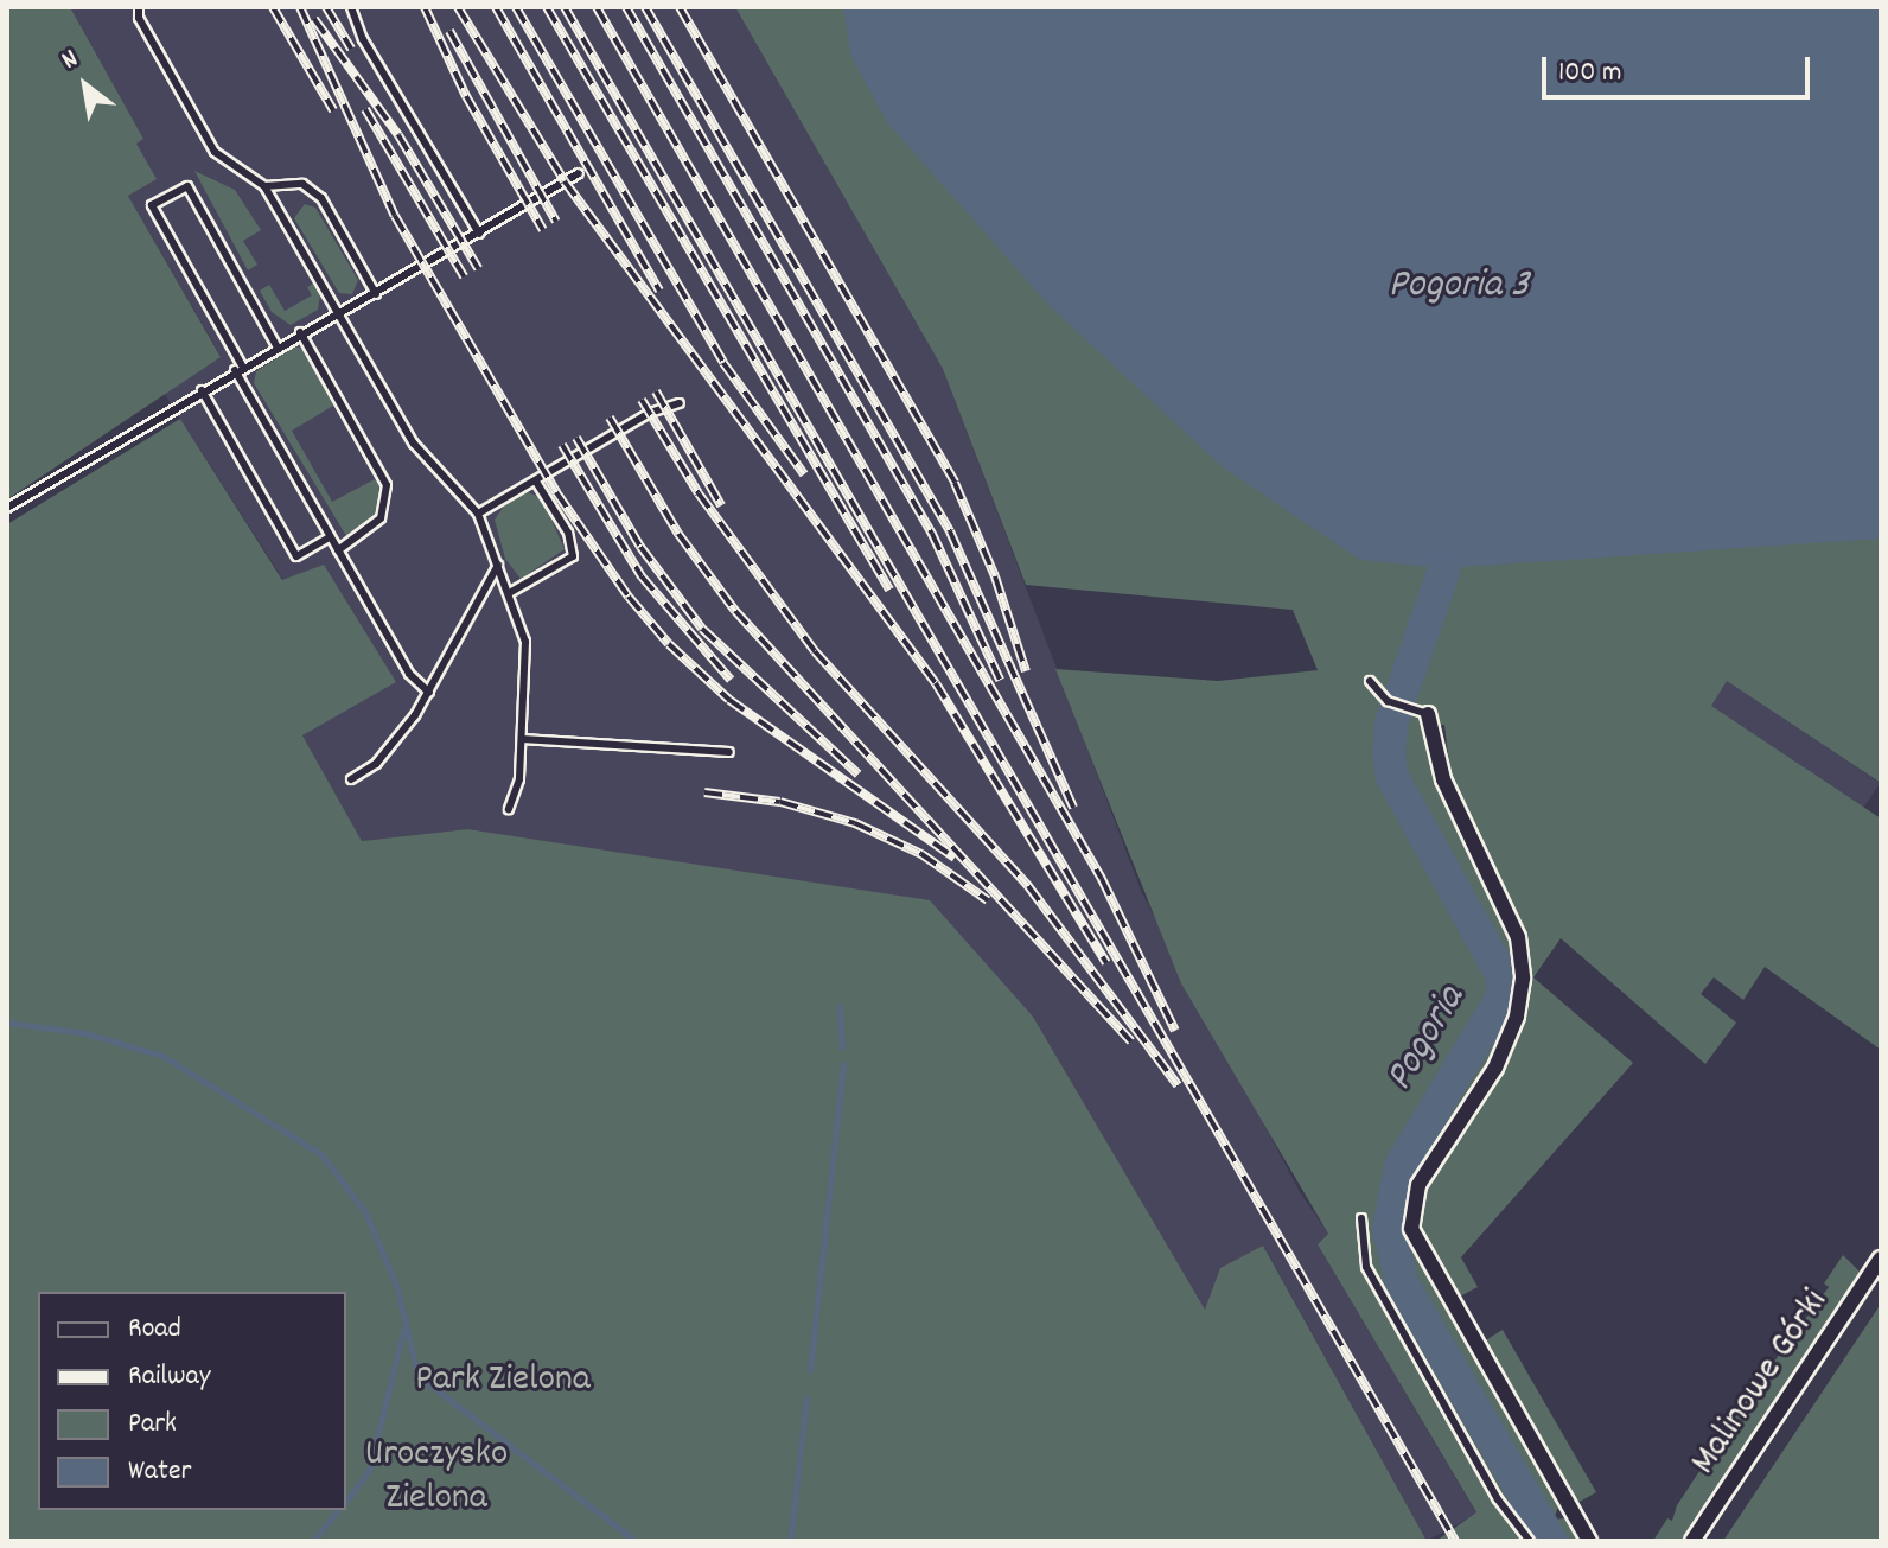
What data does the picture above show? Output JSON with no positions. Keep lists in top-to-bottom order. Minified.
{"streets":{"street":["Malinowe Górki"]},"water":["Pogoria 3","Pogoria"],"parks":["Park Zielona","Uroczysko Zielona"],"legend":["Road","Railway","Park","Water"],"scale_bar":"100 m","north":"top left"}
